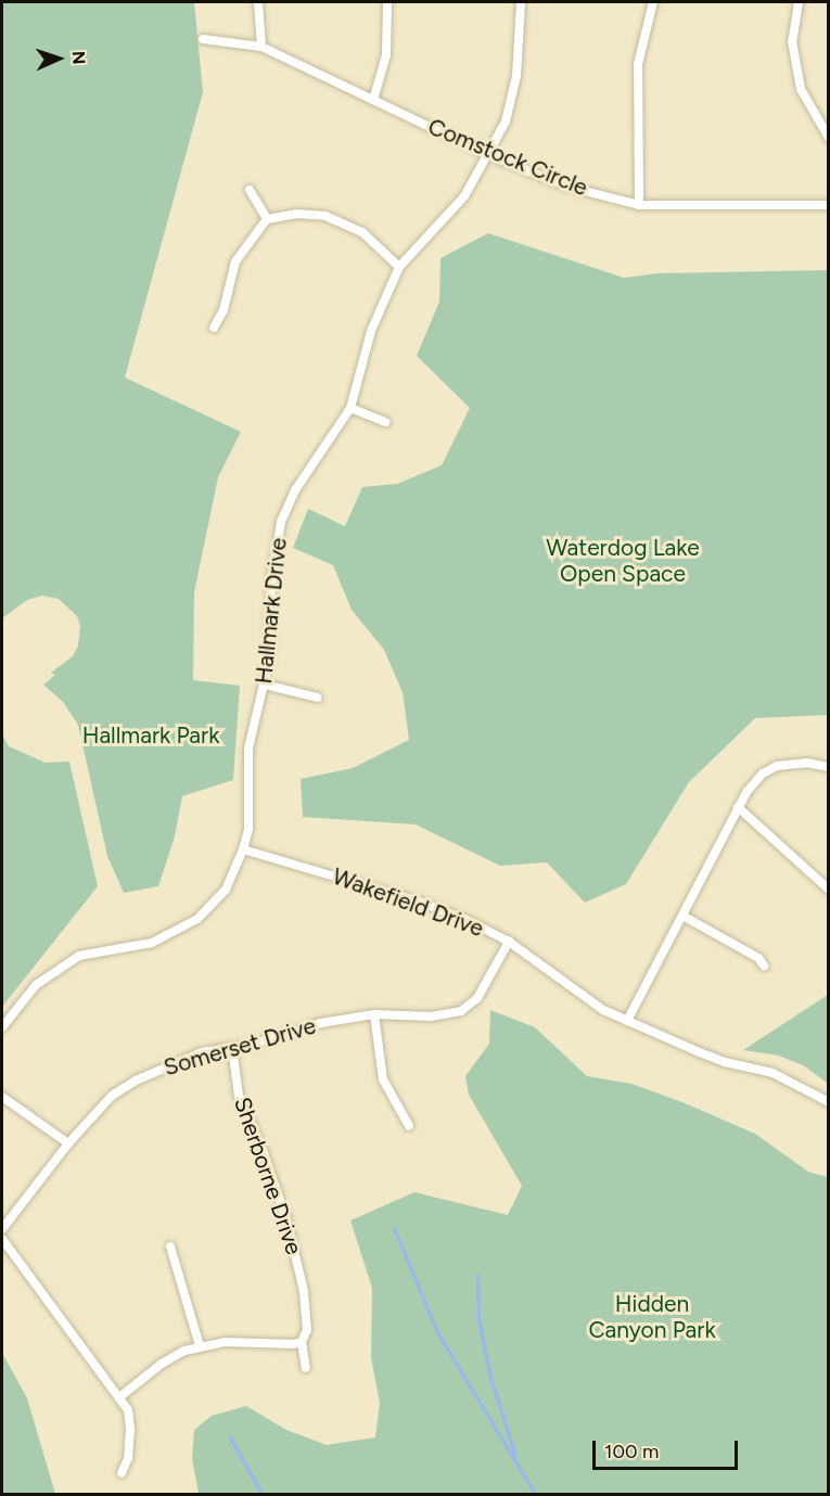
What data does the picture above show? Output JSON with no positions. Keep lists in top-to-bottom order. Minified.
{"streets":{"street":["Comstock Circle","Hallmark Drive","Wakefield Drive","Somerset Drive","Sherborne Drive"]},"crossings":[["Comstock Circle","Hallmark Drive"],["Hallmark Drive","Wakefield Drive"],["Wakefield Drive","Somerset Drive"],["Somerset Drive","Sherborne Drive"]],"parks":["Waterdog Lake Open Space","Hallmark Park","Hidden Canyon Park"],"scale_bar":"100 m","north":"right"}
